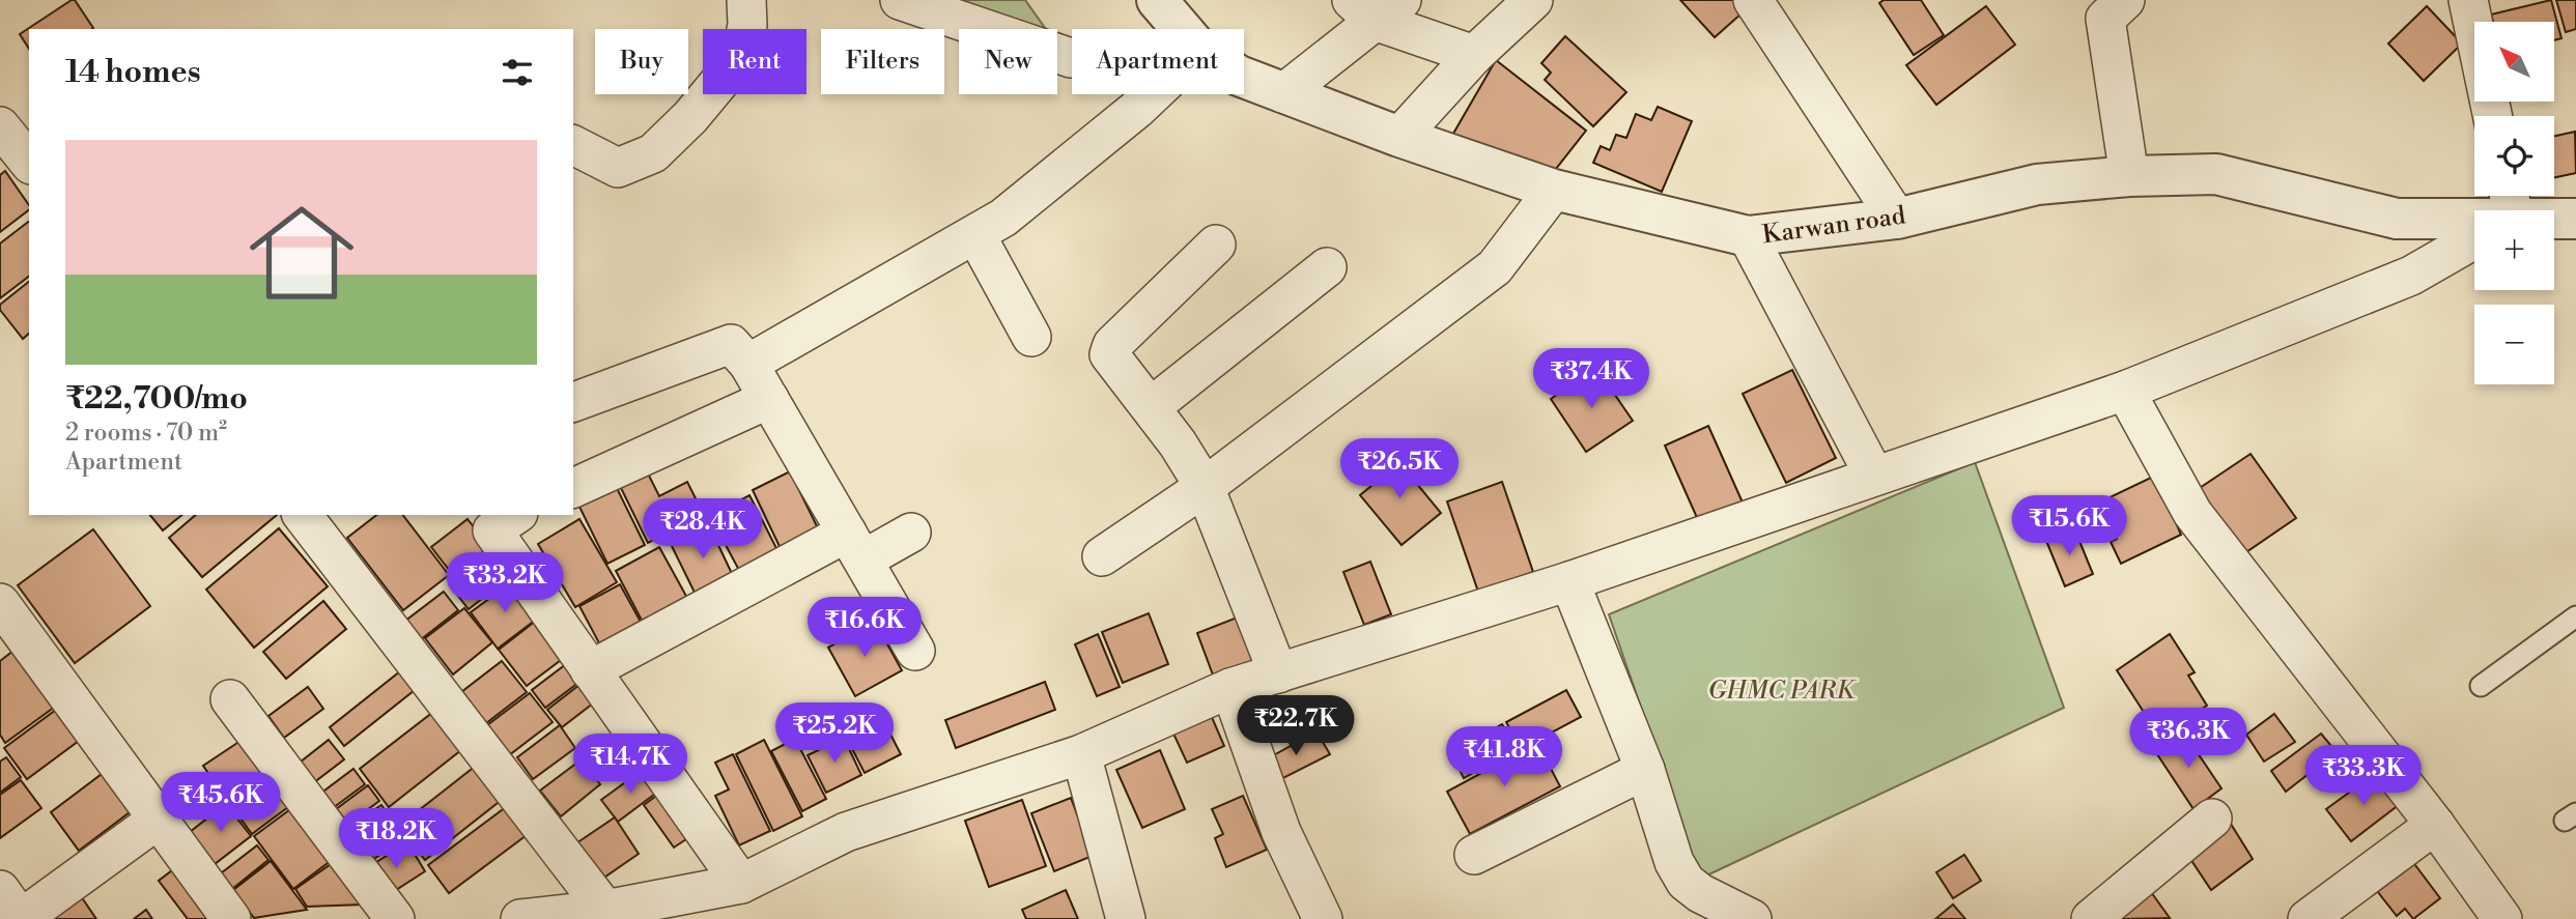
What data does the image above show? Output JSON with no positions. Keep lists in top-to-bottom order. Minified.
{"streets":{"street":["Karwan road"]},"parks":["GHMC PARK"],"north":"top left","page":{"map_buttons":["+","−"],"chip":["Buy","Rent","Filters","New","Apartment"],"heading":"14 homes","list":[{"name":"₹22,700/mo","note":"2 rooms · 70 m² · Apartment"}],"price":["₹37.4K","₹26.5K","₹15.6K","₹28.4K","₹33.2K","₹16.6K","₹22.7K","₹25.2K","₹36.3K","₹41.8K","₹14.7K","₹33.3K","₹45.6K","₹18.2K"]}}
